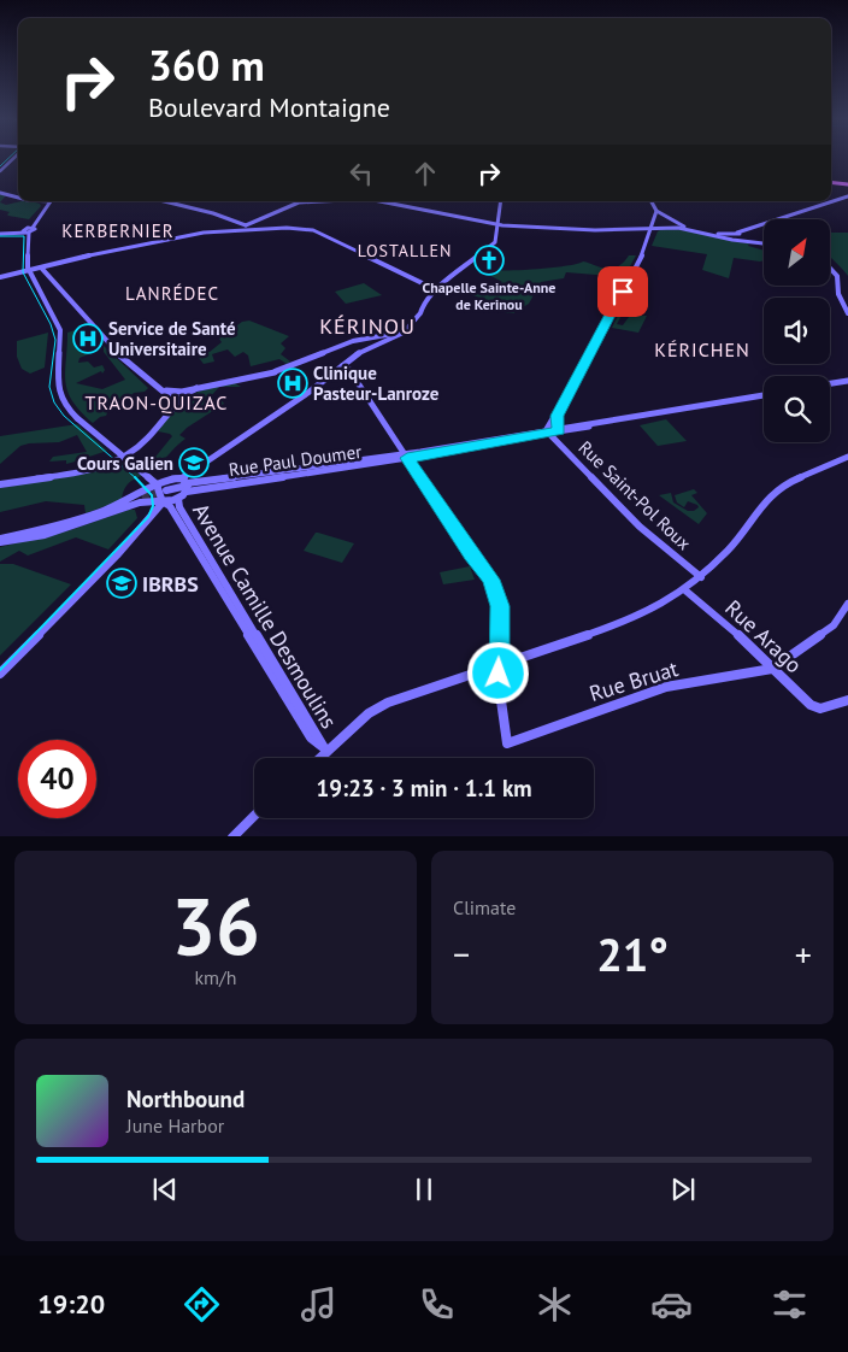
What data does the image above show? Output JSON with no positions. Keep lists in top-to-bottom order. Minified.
{"streets":{"street":["Rue Paul Doumer","Rue Saint-Pol Roux","Avenue Camille Desmoulins","Rue Arago","Rue Bruat"]},"crossings":[["Rue Paul Doumer","Avenue Camille Desmoulins"],["Rue Arago","Rue Bruat"]],"districts":["KERBERNIER","LOSTALLEN","LANRÉDEC","KÉRINOU","KÉRICHEN","TRAON-QUIZAC"],"places":{"church":["Chapelle Sainte-Anne de Kerinou"],"hospital":["Service de Santé Universitaire","Clinique Pasteur-Lanroze"],"school or university":["Cours Galien","IBRBS"]},"north":"top right","page":{"turn":["360 m","Boulevard Montaigne"],"limit":"40","trip":"19:23 · 3 min · 1.1 km","tile":[["36","km/h"],"Climate"],"heat":["−","21°","+"],"song":["Northbound","June Harbor"],"tabs":"19:20"}}
